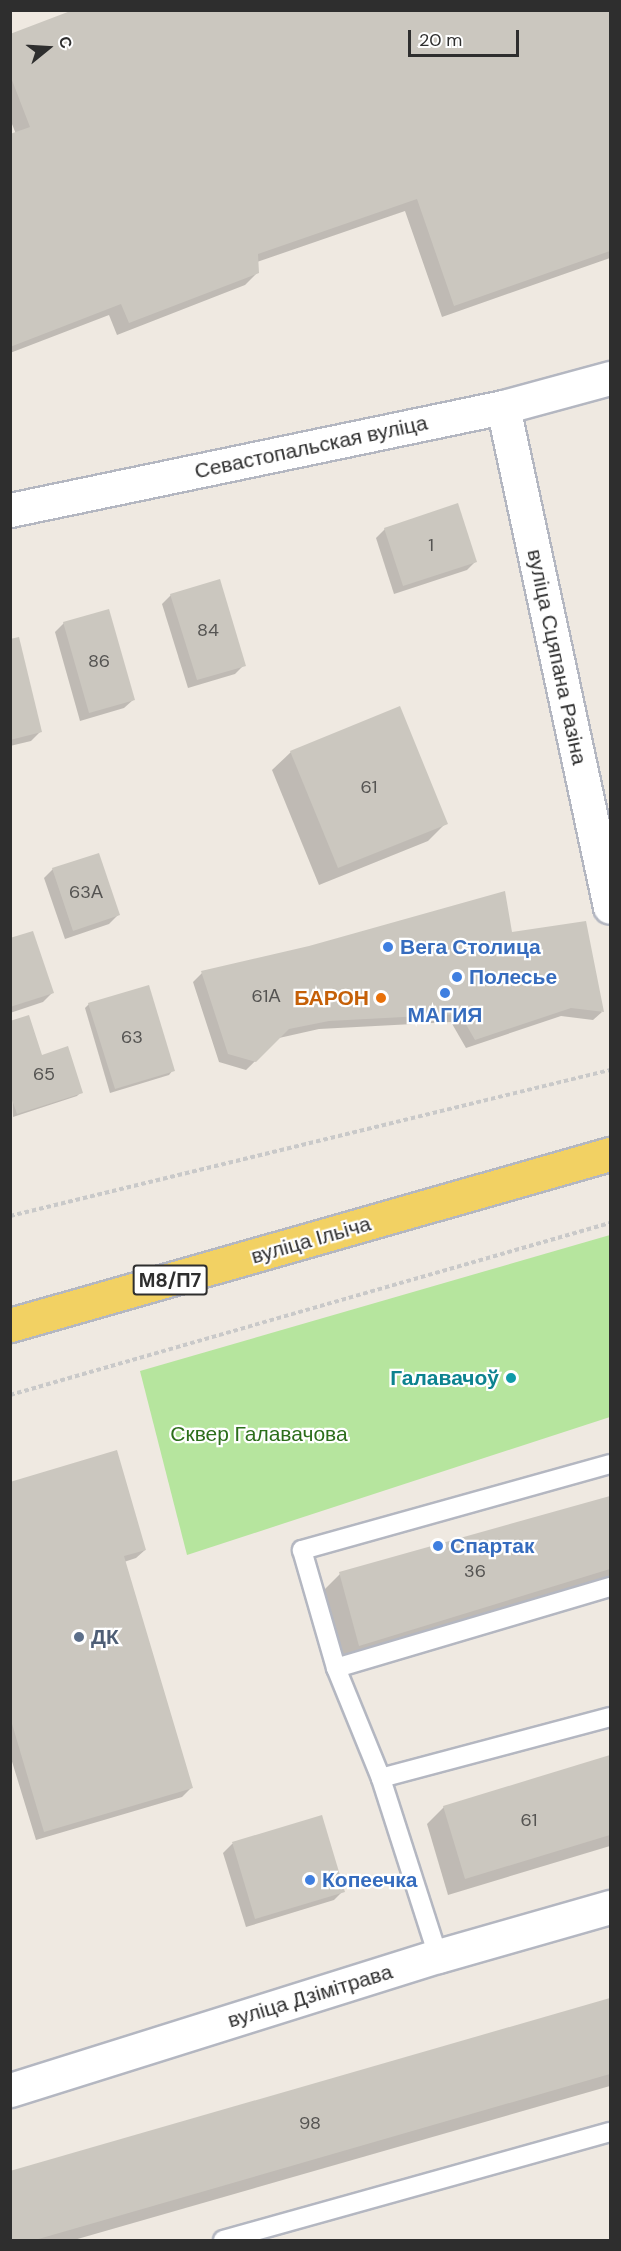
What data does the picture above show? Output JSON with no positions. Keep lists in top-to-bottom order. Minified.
{"streets":{"main road":["вуліца Ільіча","М8/П7"],"street":["Севастопальская вуліца","вуліца Сцяпана Разіна","вуліца Дзімітрава"]},"crossings":[["Севастопальская вуліца","вуліца Сцяпана Разіна"]],"parks":["Сквер Галавачова"],"places":["Вега Столица","Полесье","МАГИЯ","БАРОН","Галавачоў","Спартак","ДК","Копеечка"],"house_numbers":["1","84","86","61","63А","61А","63","65","36","61","98"],"scale_bar":"20 m","north":"right"}
